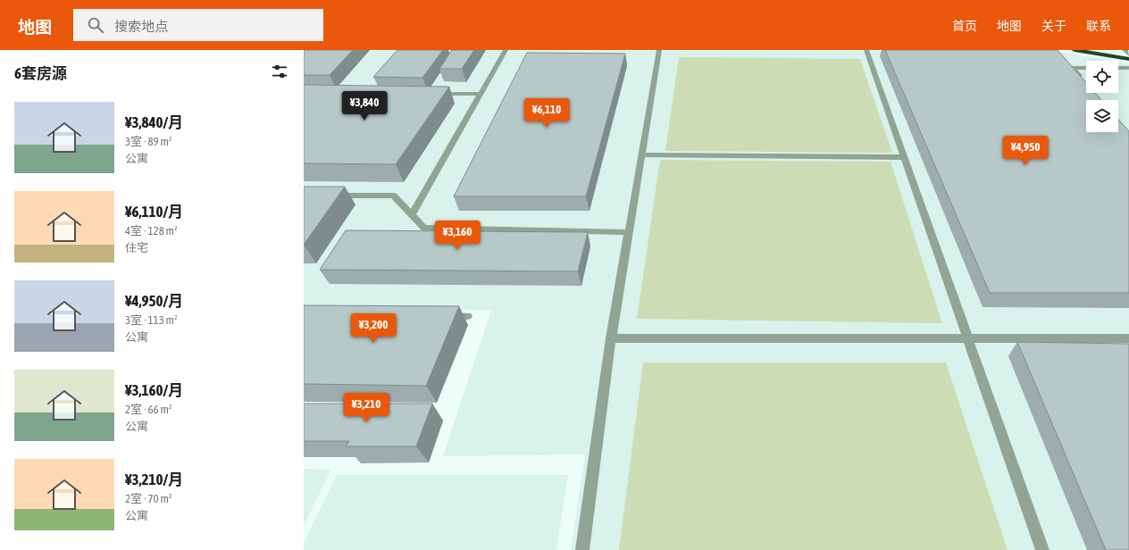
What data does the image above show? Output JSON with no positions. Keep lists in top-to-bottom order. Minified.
{"page":{"header":"地图","search":"搜索地点","nav":["首页","地图","关于","联系"],"heading":"6套房源","price":["¥3,840","¥6,110","¥4,950","¥3,160","¥3,200","¥3,210"],"list":[{"name":"¥3,840/月","note":"3室 · 89 m² · 公寓"},{"name":"¥6,110/月","note":"4室 · 128 m² · 住宅"},{"name":"¥4,950/月","note":"3室 · 113 m² · 公寓"},{"name":"¥3,160/月","note":"2室 · 66 m² · 公寓"},{"name":"¥3,210/月","note":"2室 · 70 m² · 公寓"}]}}
